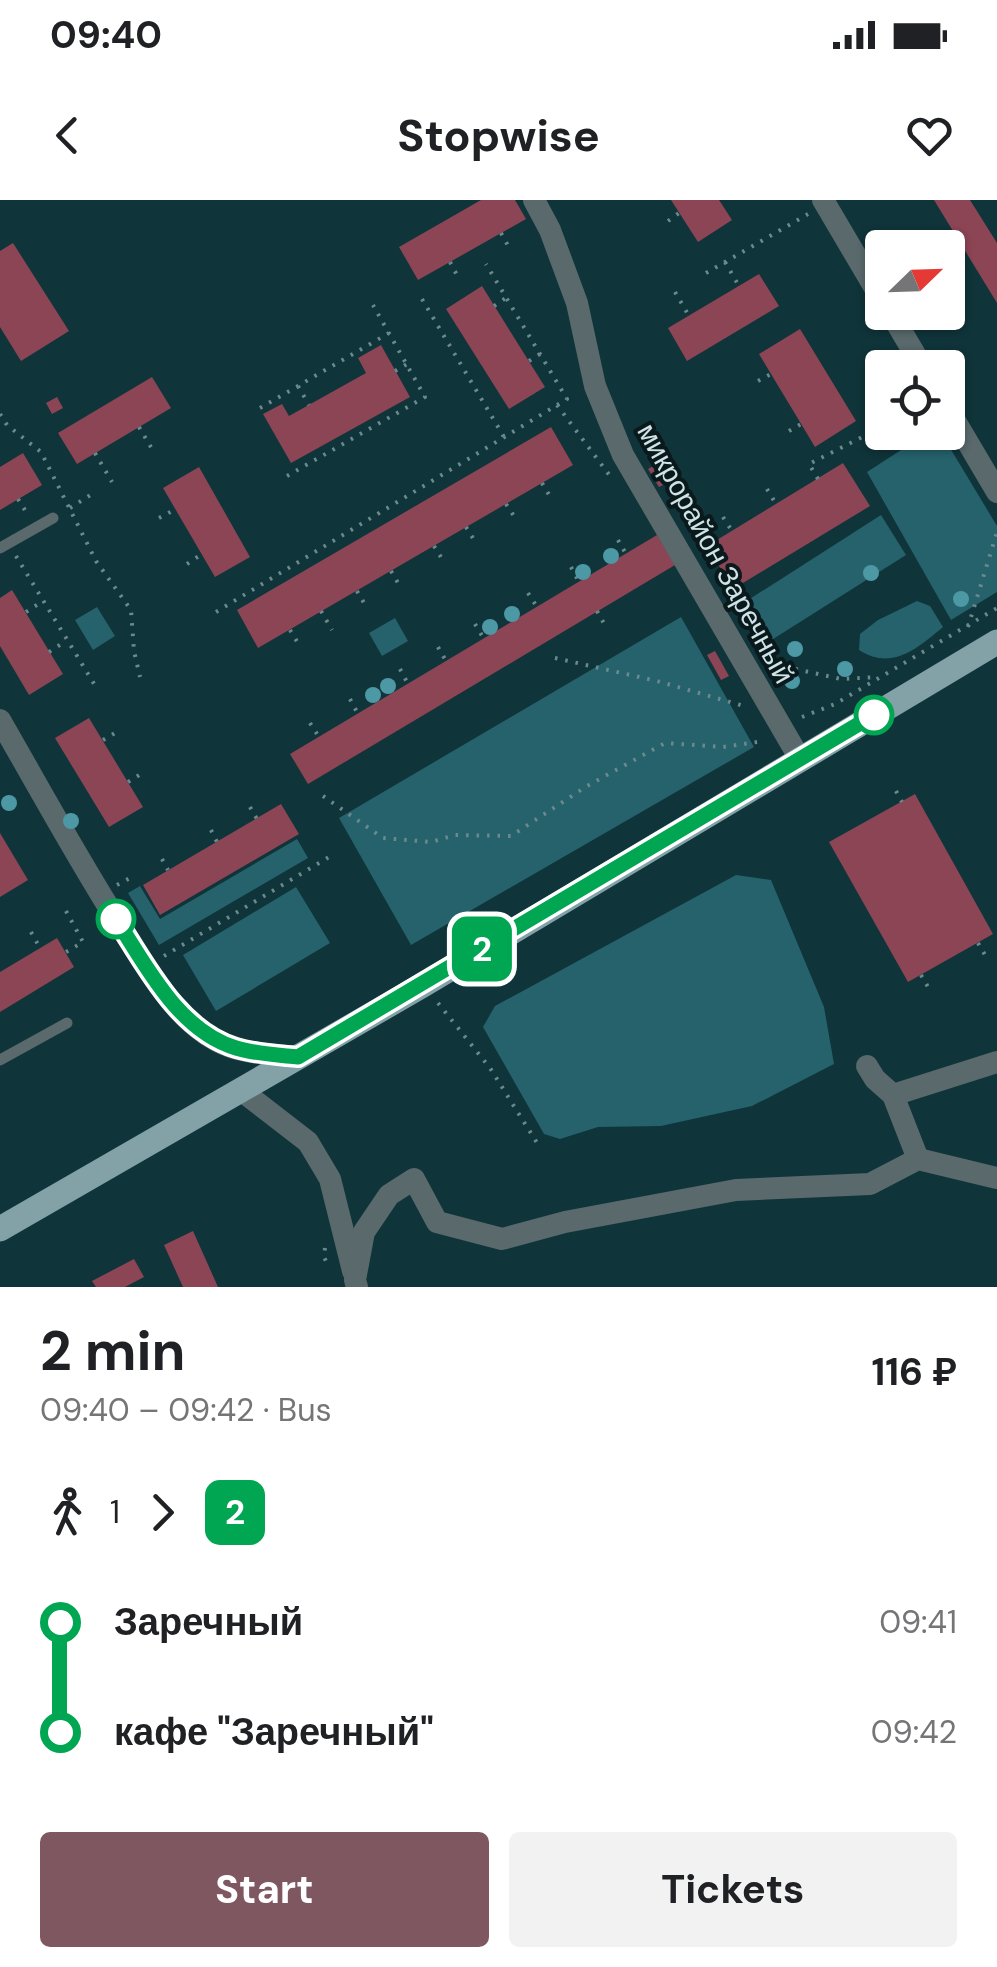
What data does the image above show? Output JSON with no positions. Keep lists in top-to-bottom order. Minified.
{"streets":{"street":["микрорайон Заречный"]},"lines":["bus line 2"],"north":"top right","page":{"status":"09:40","header":"Stopwise","on_map":"2","heading":["2 min","09:40 – 09:42 · Bus","116 ₽"],"legs":["1","2"],"list":[{"name":"Заречный","value":"09:41"},{"name":"кафе \"Заречный\"","value":"09:42"}],"buttons":["Start","Tickets"]}}
